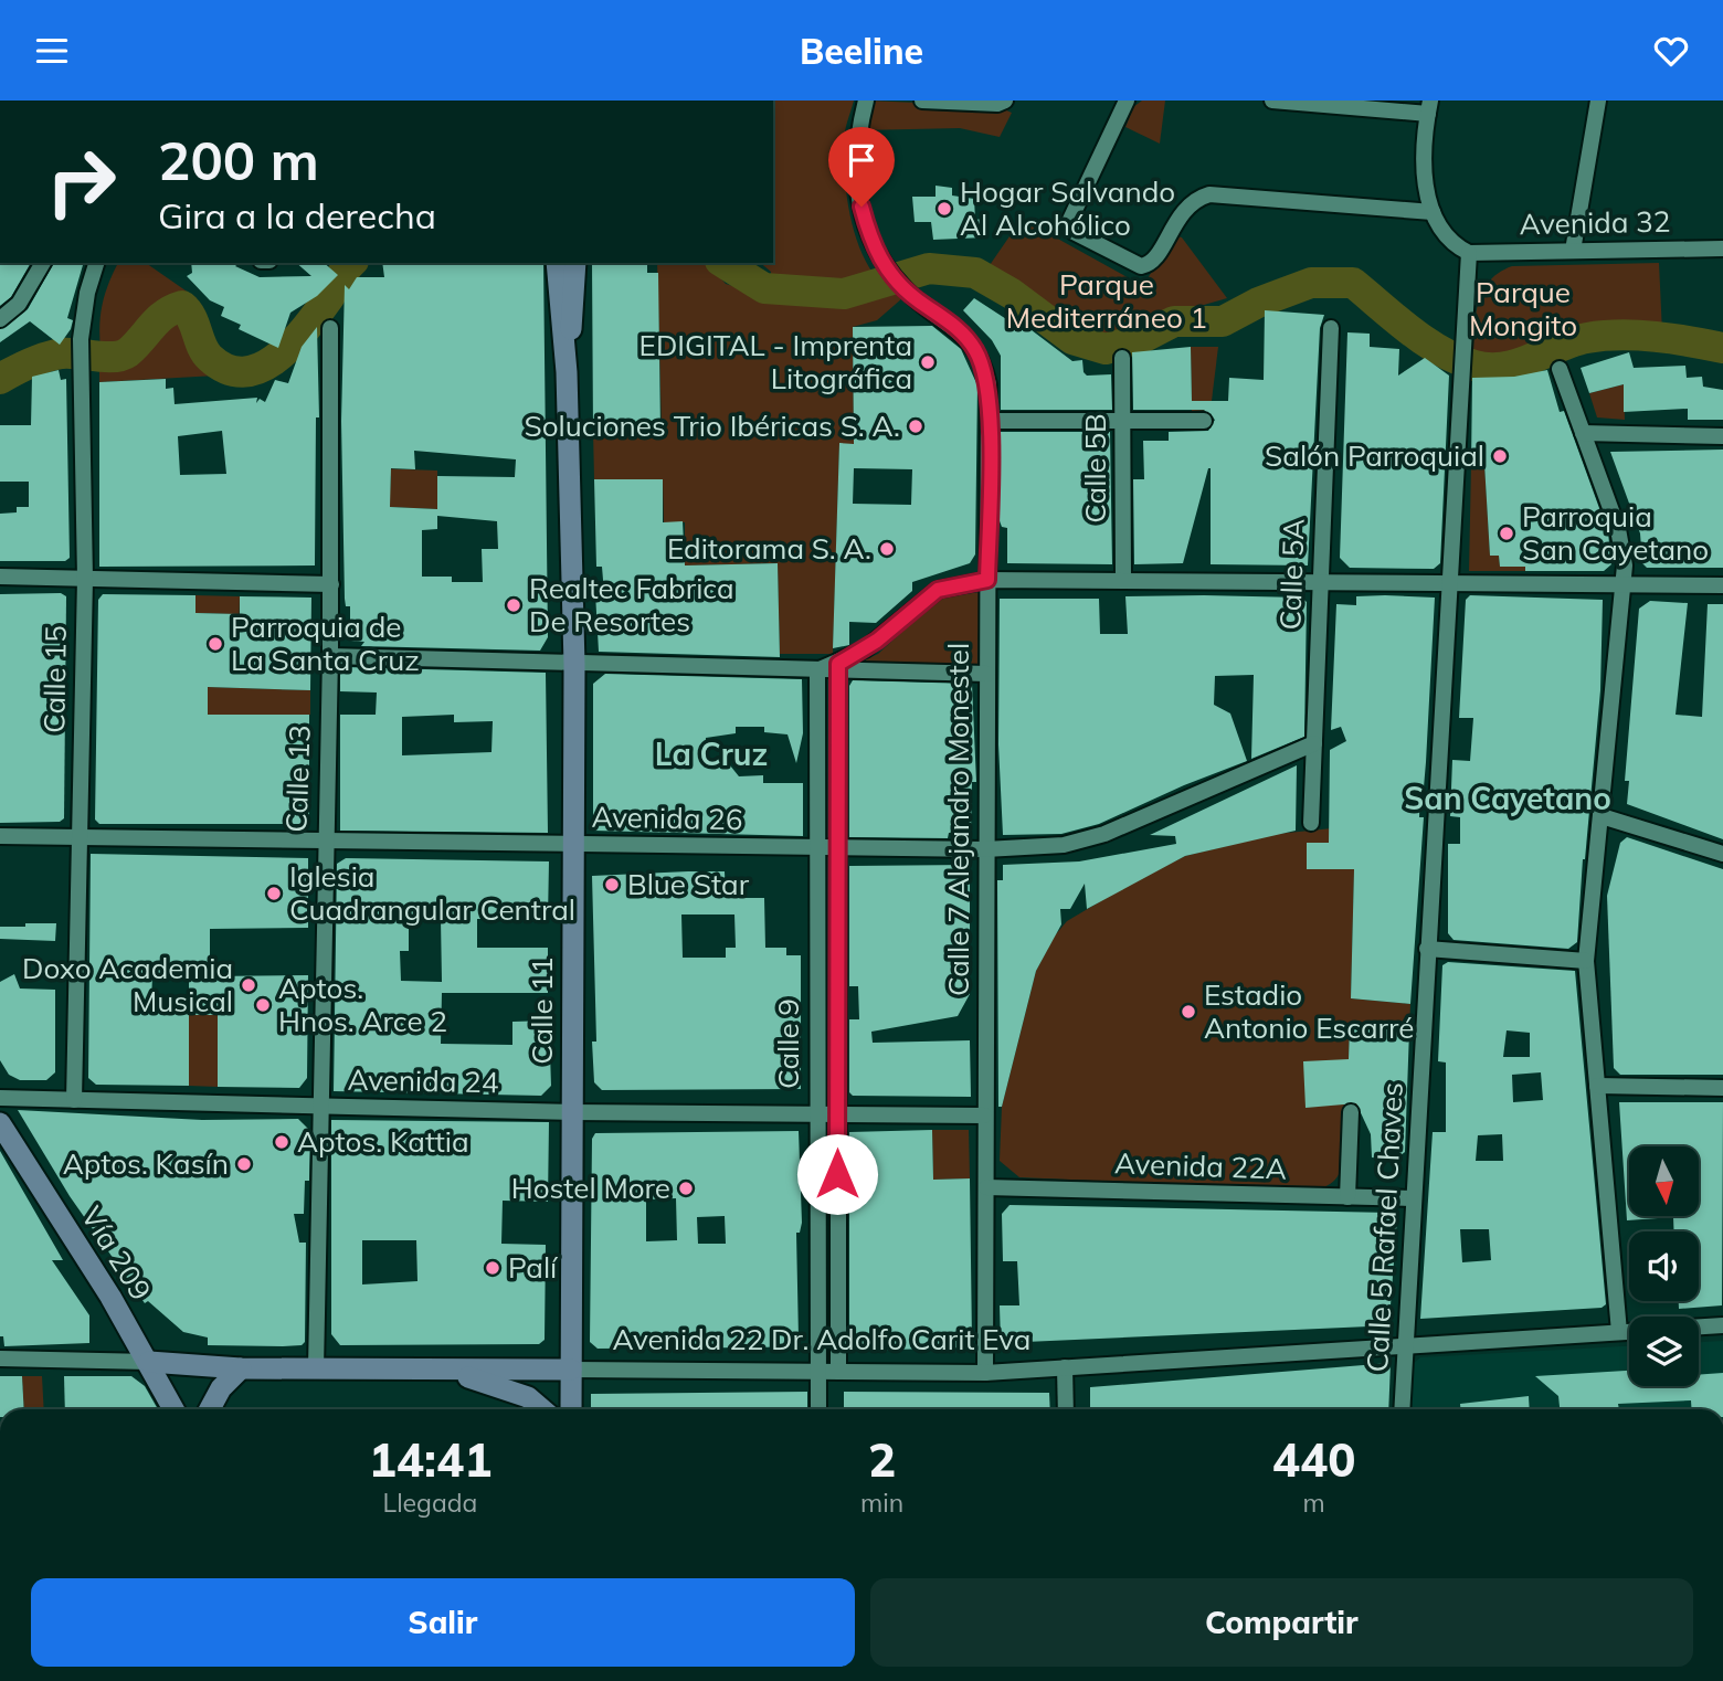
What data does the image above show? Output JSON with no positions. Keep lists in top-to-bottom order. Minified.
{"streets":{"main road":["Calle 11","Vía 209","Avenida 22 Dr. Adolfo Carit Eva"],"street":["Avenida 32","Calle 5B","Calle 5A","Calle 15","Calle 13","Avenida 26","Calle 7 Alejandro Monestel","Calle 9","Avenida 24","Avenida 22A","Calle 5 Rafael Chaves"]},"crossings":[["Avenida 32","Calle 5 Rafael Chaves"],["Calle 5A","Avenida 26"],["Calle 15","Avenida 26"],["Calle 15","Avenida 24"],["Calle 13","Avenida 26"],["Calle 13","Avenida 24"],["Calle 13","Avenida 22 Dr. Adolfo Carit Eva"],["Avenida 26","Calle 7 Alejandro Monestel"],["Avenida 26","Calle 11"],["Avenida 26","Calle 9"],["Calle 7 Alejandro Monestel","Avenida 24"],["Calle 7 Alejandro Monestel","Avenida 22A"],["Calle 7 Alejandro Monestel","Avenida 22 Dr. Adolfo Carit Eva"],["Calle 11","Avenida 24"],["Calle 11","Avenida 22 Dr. Adolfo Carit Eva"],["Calle 9","Avenida 24"],["Calle 9","Avenida 22 Dr. Adolfo Carit Eva"],["Avenida 22A","Calle 5 Rafael Chaves"],["Calle 5 Rafael Chaves","Avenida 22 Dr. Adolfo Carit Eva"],["Vía 209","Avenida 22 Dr. Adolfo Carit Eva"]],"districts":["La Cruz","San Cayetano"],"parks":["Parque Mediterráneo 1","Parque Mongito"],"places":["Hogar Salvando Al Alcohólico","EDIGITAL - Imprenta Litográfica","Soluciones Trio Ibéricas S. A.","Salón Parroquial","Parroquia San Cayetano","Editorama S. A.","Realtec Fabrica De Resortes","Parroquia de La Santa Cruz","Blue Star","Iglesia Cuadrangular Central","Doxo Academia Musical","Aptos. Hnos. Arce 2","Estadio Antonio Escarré","Aptos. Kattia","Aptos. Kasín","Hostel More","Palí"],"north":"bottom","page":{"header":"Beeline","turn":["200 m","Gira a la derecha"],"eta":["14:41","Llegada","2","min","440","m"],"buttons":["Salir","Compartir"]}}
